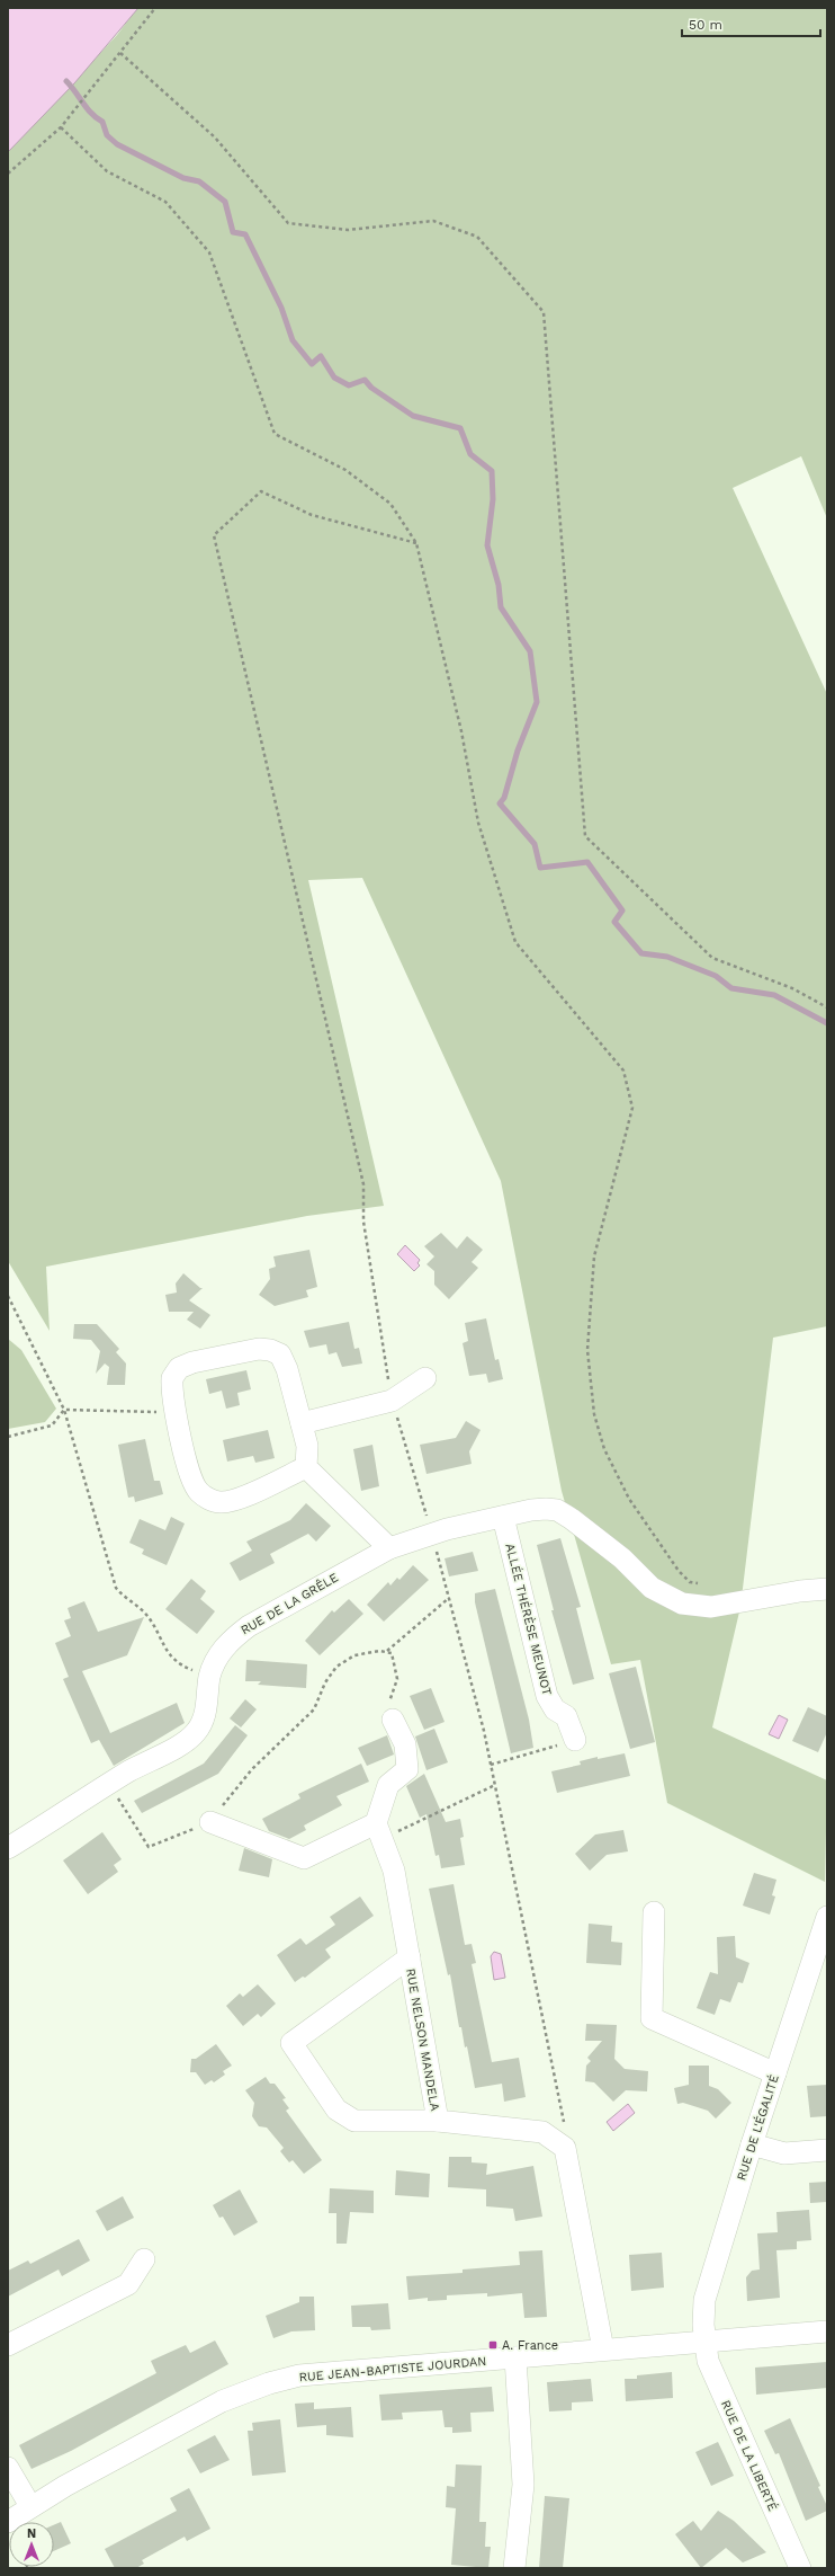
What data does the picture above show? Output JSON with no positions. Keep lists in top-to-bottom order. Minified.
{"streets":{"street":["RUE DE LA GRÊLE","ALLÉE THÉRÈSE MEUNOT","RUE NELSON MANDELA","RUE DE L'ÉGALITÉ","RUE JEAN-BAPTISTE JOURDAN","RUE DE LA LIBERTÉ"]},"crossings":[["RUE DE LA GRÊLE","ALLÉE THÉRÈSE MEUNOT"],["RUE DE L'ÉGALITÉ","RUE JEAN-BAPTISTE JOURDAN"],["RUE DE L'ÉGALITÉ","RUE DE LA LIBERTÉ"],["RUE JEAN-BAPTISTE JOURDAN","RUE DE LA LIBERTÉ"]],"places":{"transit":["A. France"]},"scale_bar":"50 m","north":"top"}
